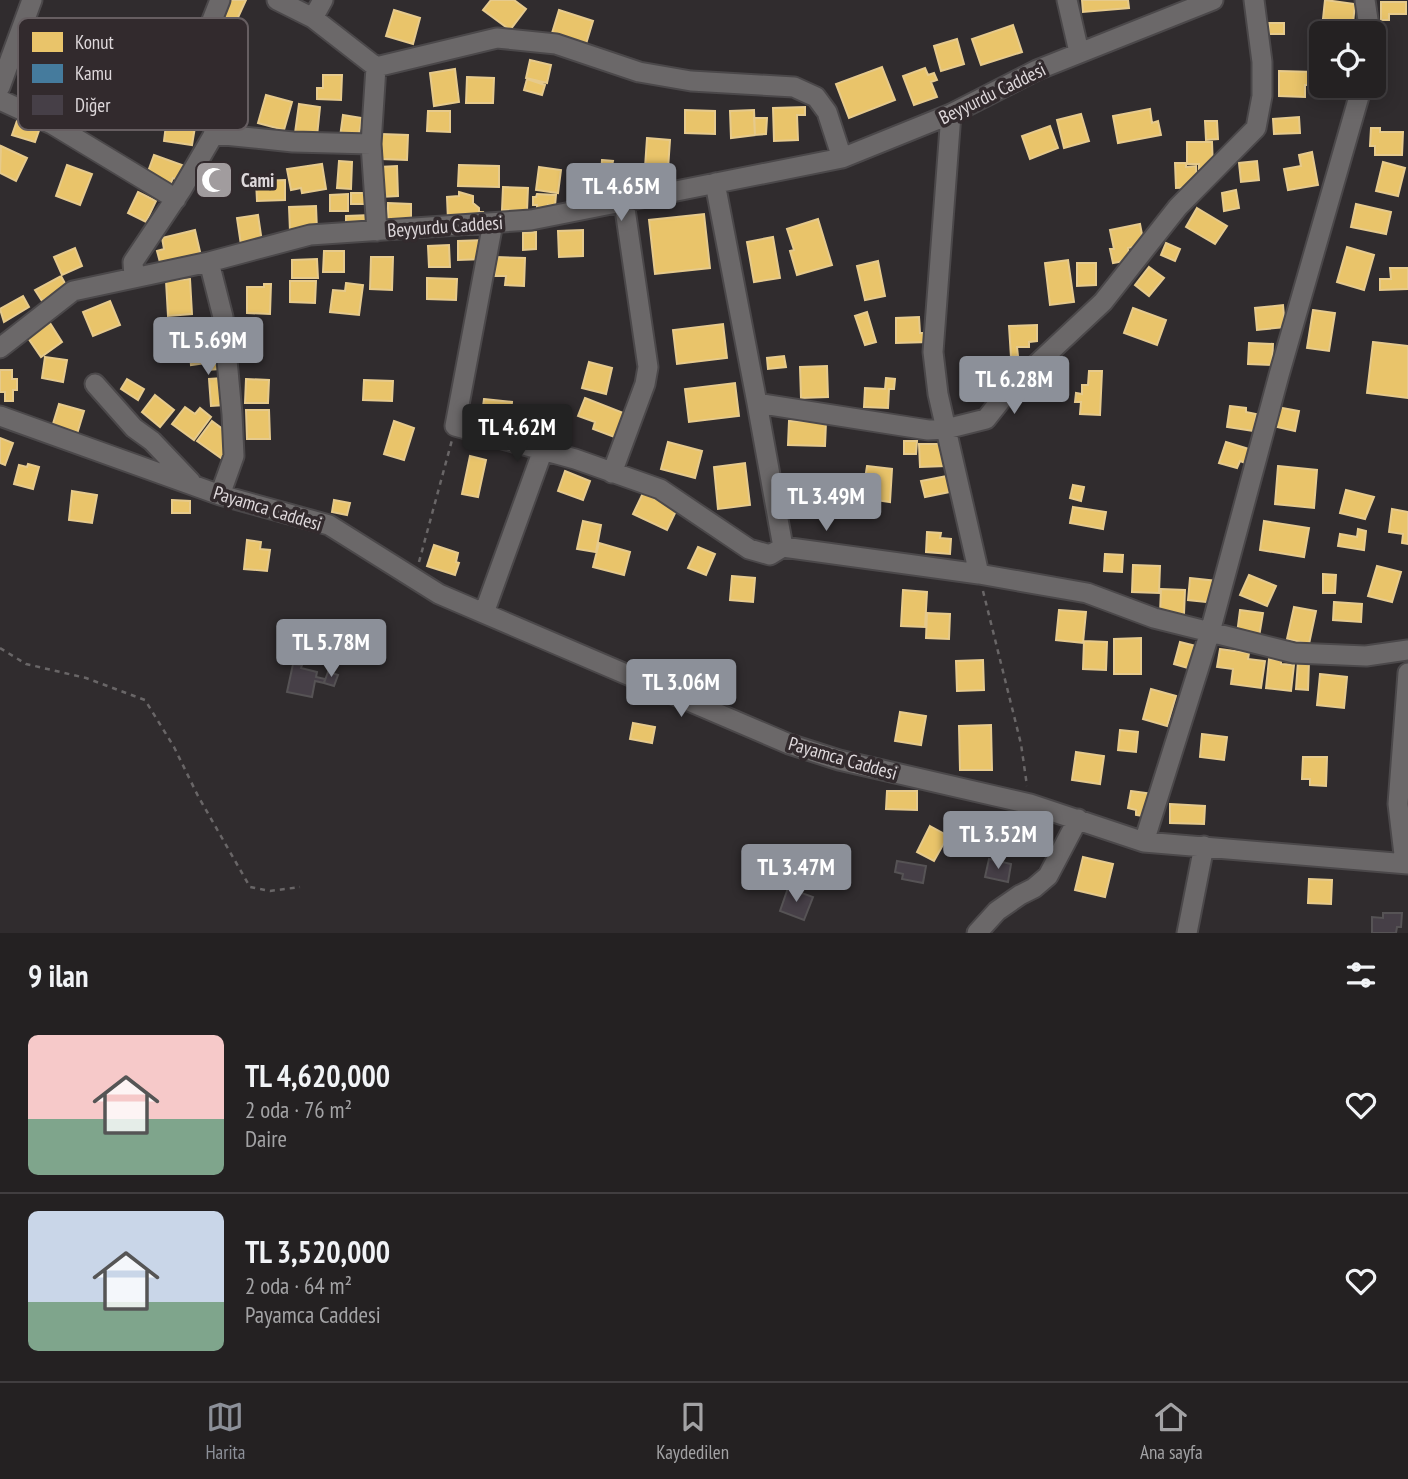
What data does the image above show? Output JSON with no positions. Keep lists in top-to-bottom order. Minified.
{"streets":{"street":["Beyyurdu Caddesi","Payamca Caddesi"]},"places":{"mosque":["Cami"]},"legend":["Konut","Kamu","Diğer"],"page":{"price":["TL 4.65M","TL 5.69M","TL 6.28M","TL 4.62M","TL 3.49M","TL 5.78M","TL 3.06M","TL 3.52M","TL 3.47M"],"heading":"9 ilan","list":[{"name":"TL 4,620,000","note":"2 oda · 76 m² · Daire"},{"name":"TL 3,520,000","note":"2 oda · 64 m² · Payamca Caddesi"}],"tabs":["Harita","Kaydedilen","Ana sayfa"]}}
